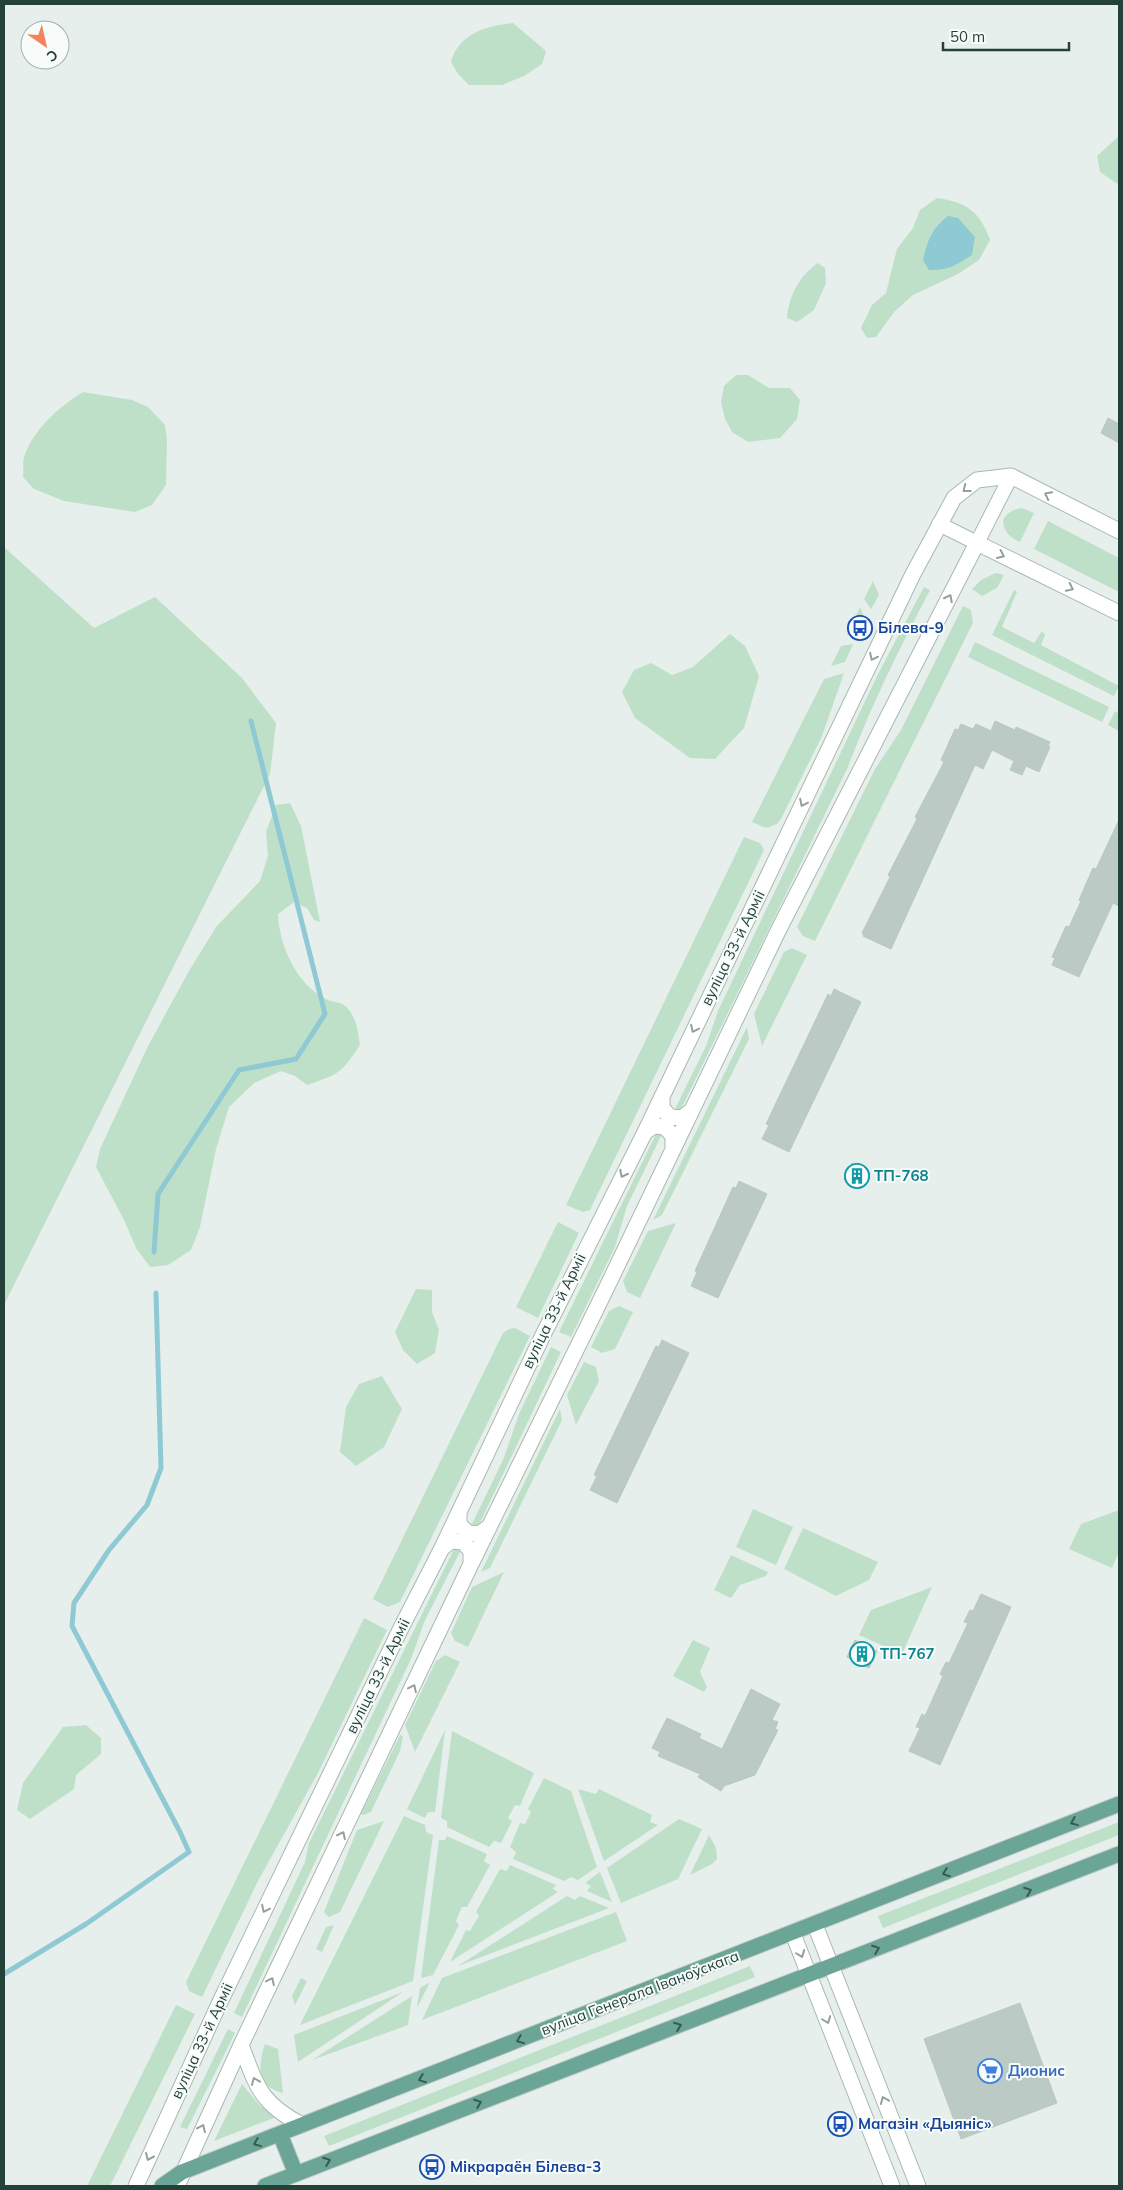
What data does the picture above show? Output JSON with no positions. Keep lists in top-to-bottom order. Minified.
{"streets":{"main road":["вуліца Генерала Іваноўскага"],"street":["вуліца 33-й Арміі"]},"places":{"bus stop":["Білева-9","Магазін «Дыяніс»","Мікрараён Білева-3"],"building":["ТП-768","ТП-767"],"supermarket":["Дионис"]},"scale_bar":"50 m","north":"bottom right"}
